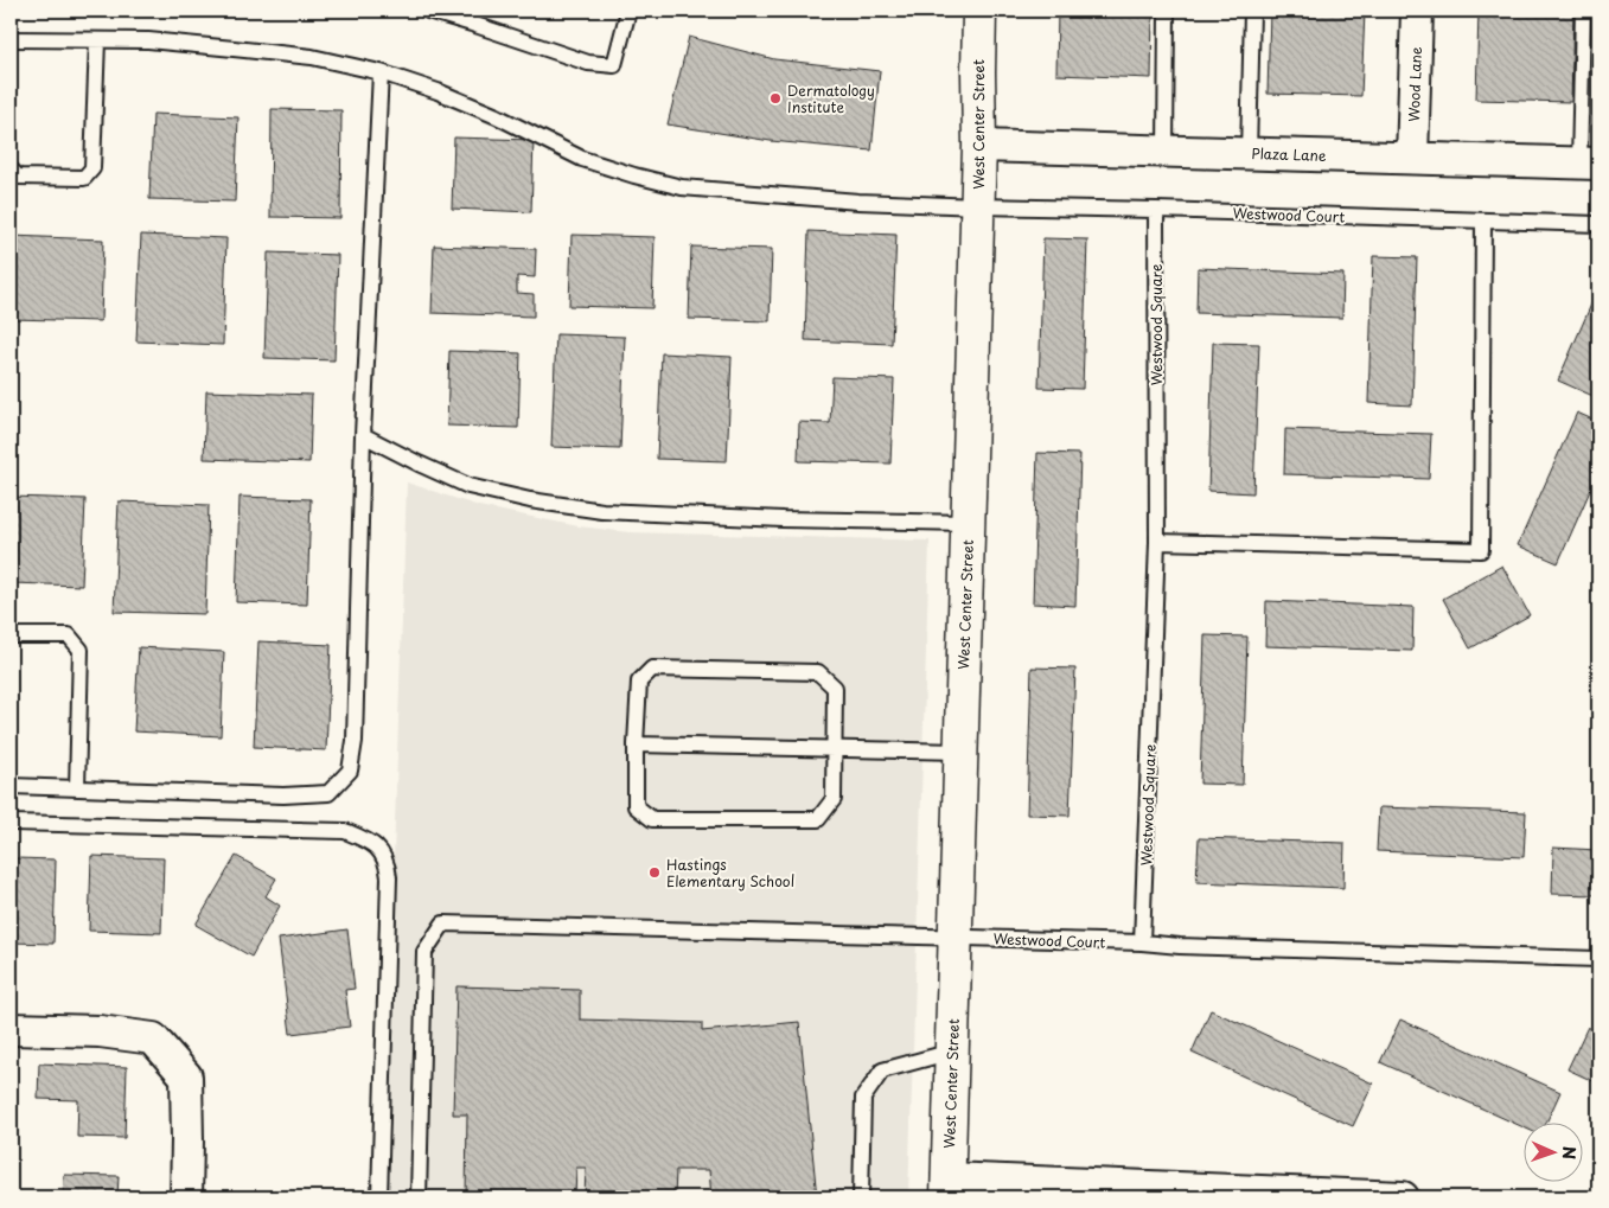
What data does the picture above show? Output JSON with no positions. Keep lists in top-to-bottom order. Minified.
{"streets":{"street":["Wood Lane","West Center Street","Plaza Lane"],"lane":["Westwood Court","Westwood Square"]},"crossings":[["Wood Lane","Plaza Lane"],["West Center Street","Plaza Lane"],["West Center Street","Westwood Court"],["Westwood Court","Westwood Square"]],"places":["Dermatology Institute","Hastings Elementary School"],"north":"right"}
